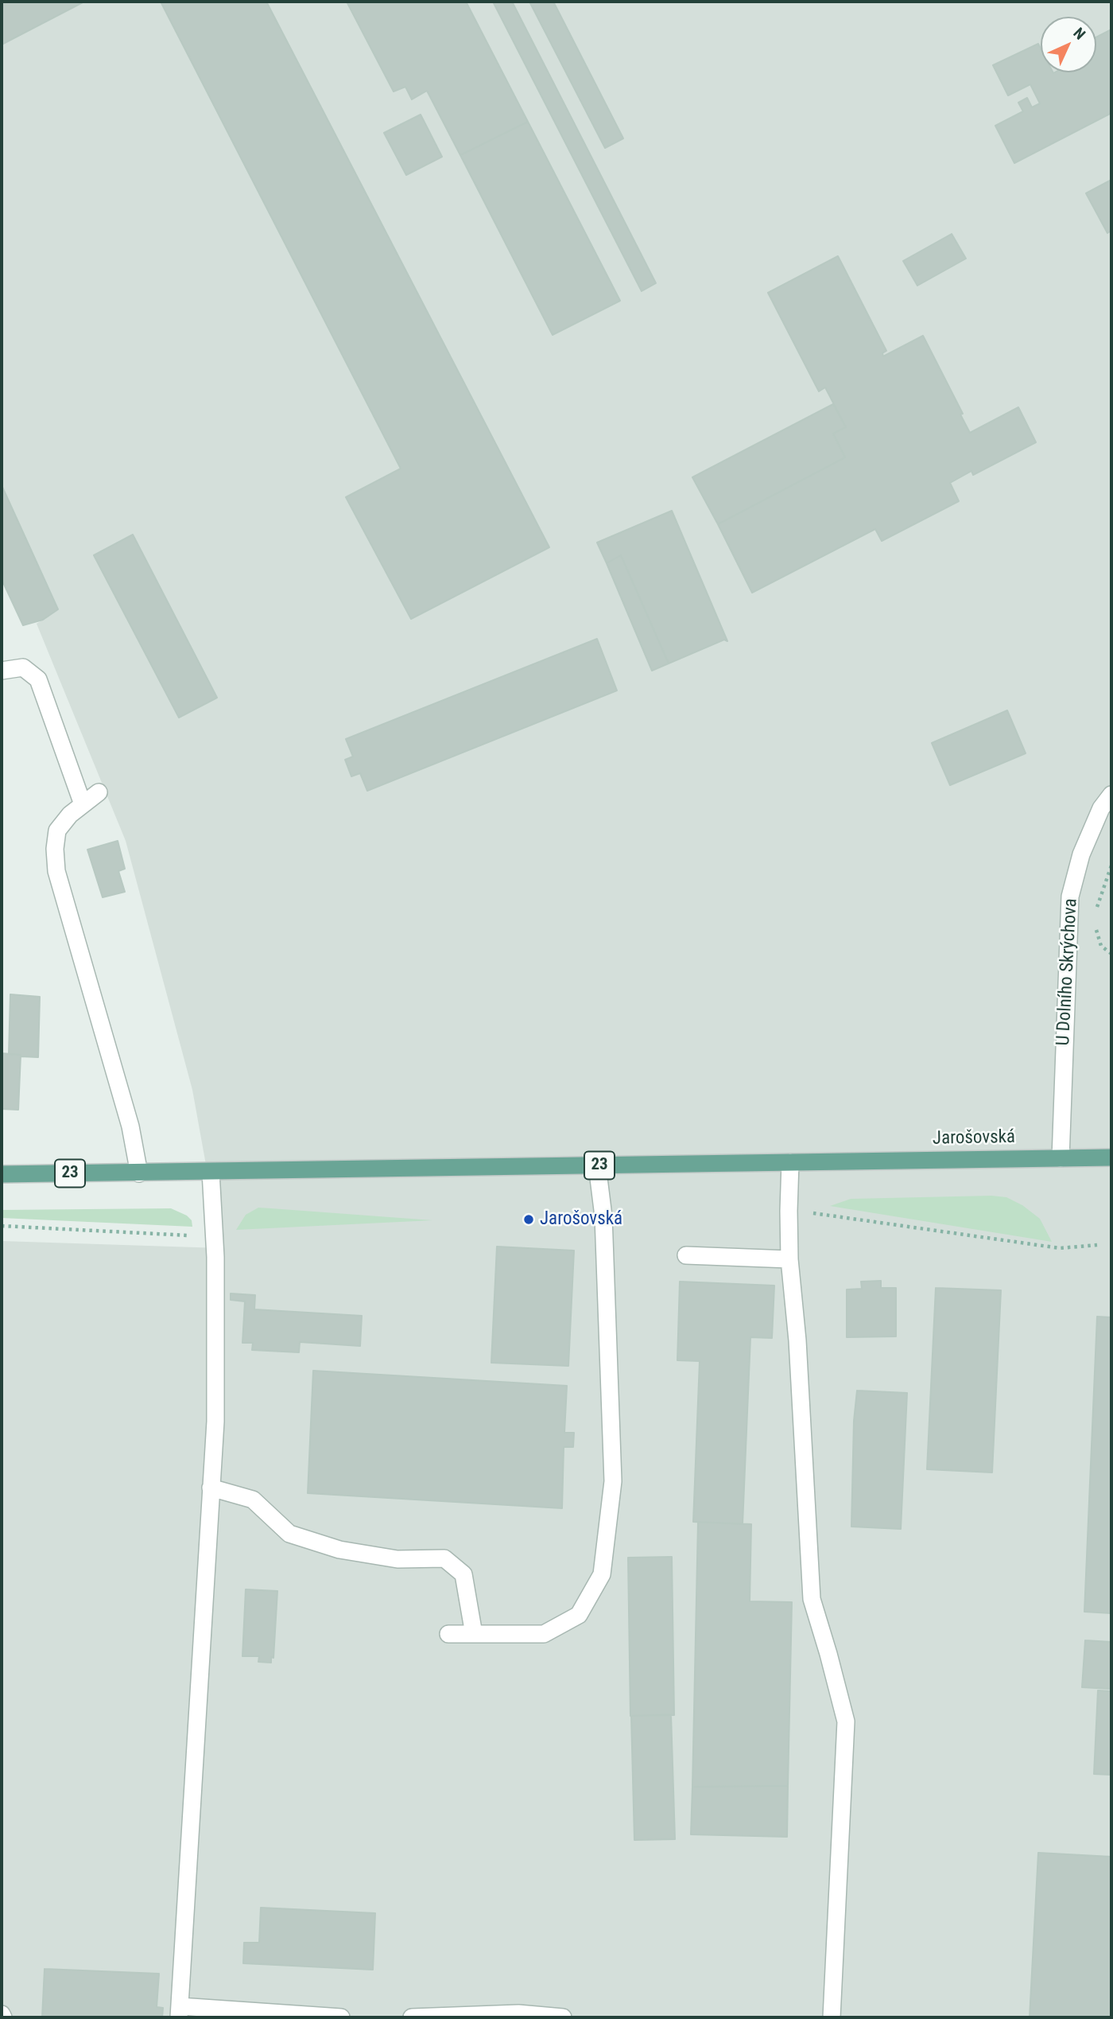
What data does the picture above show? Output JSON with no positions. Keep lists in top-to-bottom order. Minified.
{"streets":{"main road":["Jarošovská","23"],"street":["U Dolního Skrýchova"]},"crossings":[["U Dolního Skrýchova","Jarošovská"]],"places":["Jarošovská"],"north":"top right"}
